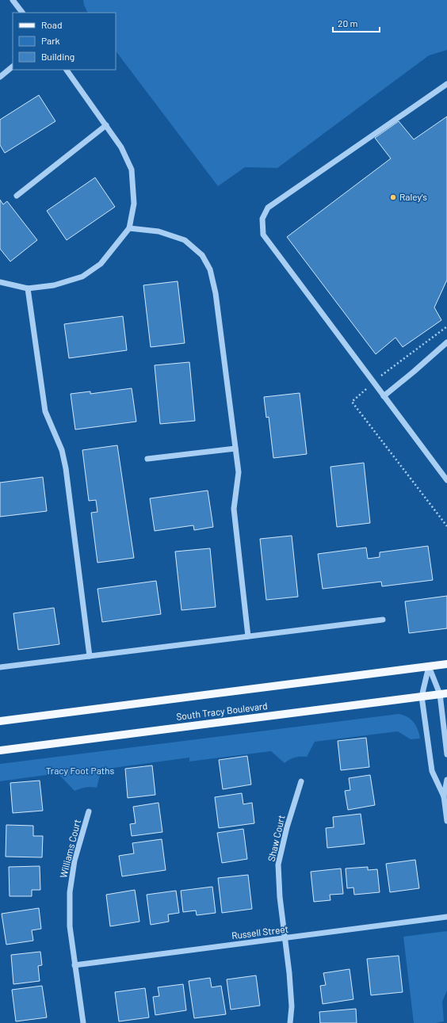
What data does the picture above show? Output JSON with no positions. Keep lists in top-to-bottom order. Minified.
{"streets":{"main road":["South Tracy Boulevard"],"street":["Shaw Court","Williams Court","Russell Street"]},"crossings":[["Shaw Court","Russell Street"],["Williams Court","Russell Street"]],"parks":["Tracy Foot Paths"],"places":["Raley's"],"legend":["Road","Park","Building"],"scale_bar":"20 m"}
